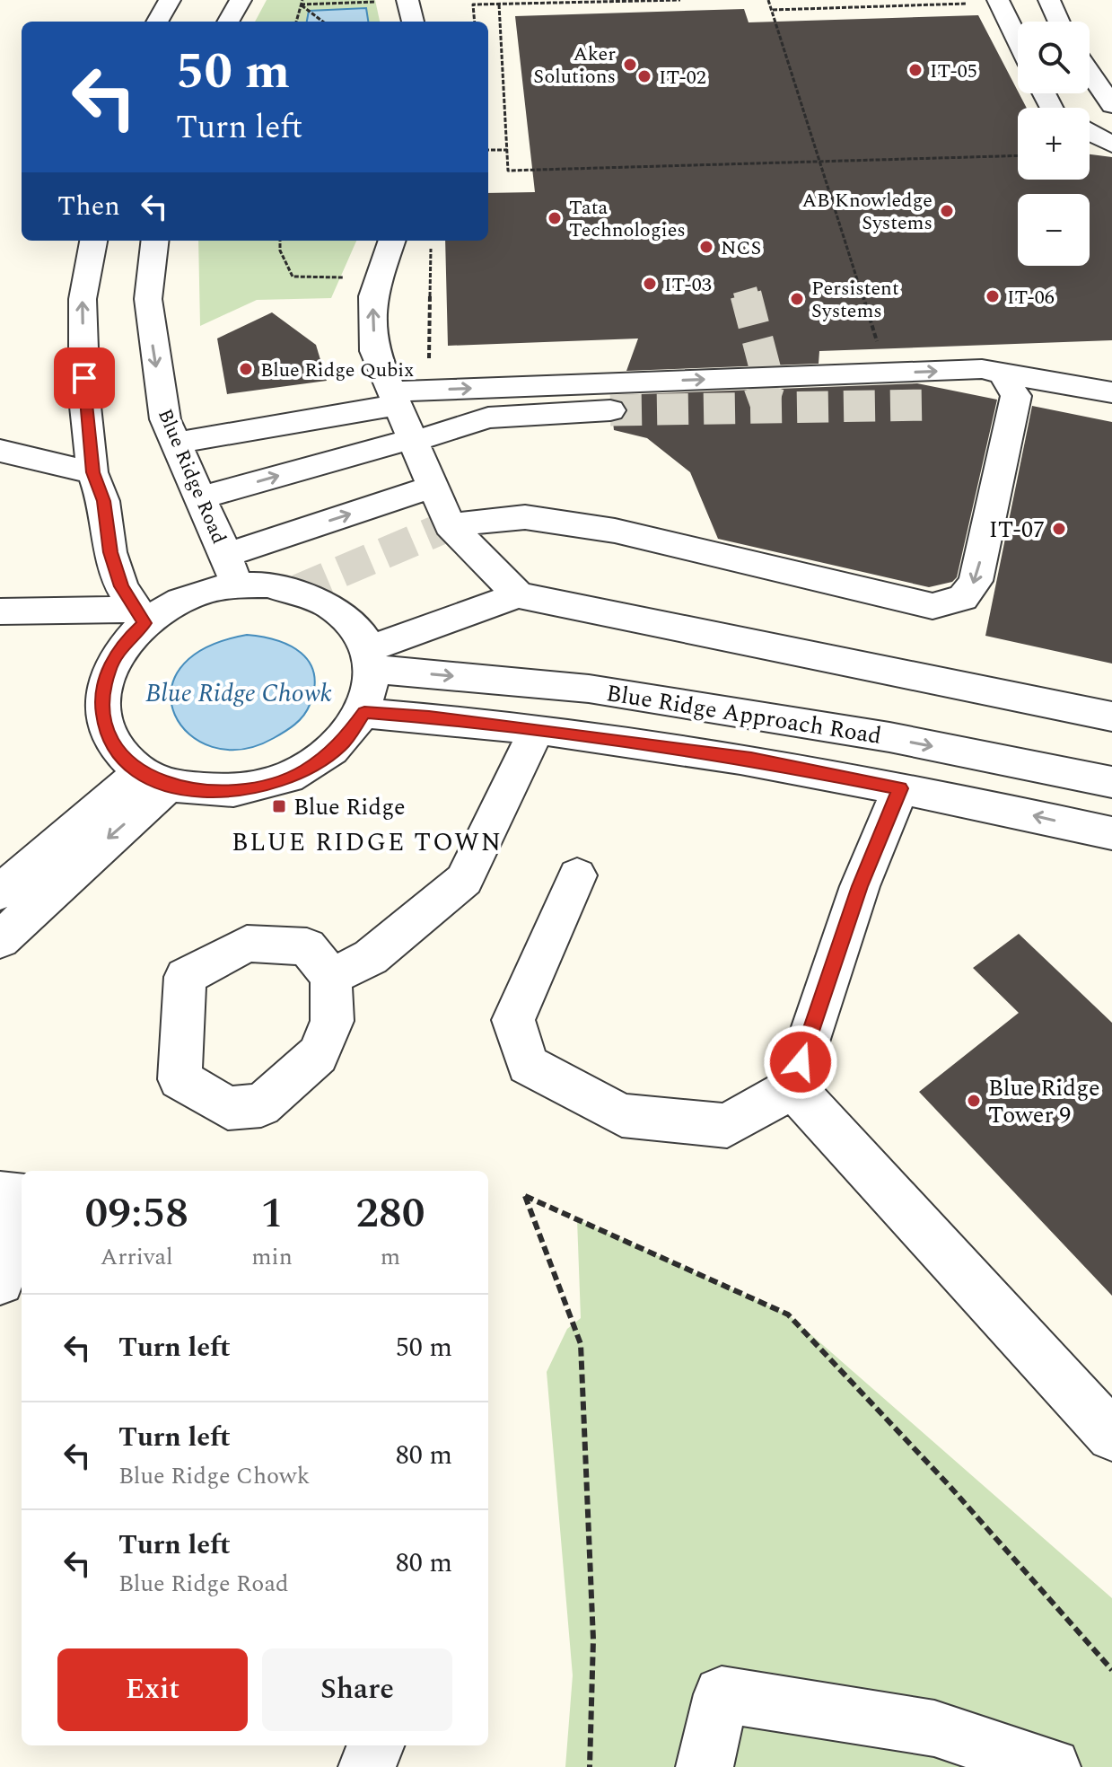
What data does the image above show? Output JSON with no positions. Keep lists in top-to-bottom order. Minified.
{"streets":{"street":["Blue Ridge Road","Blue Ridge Approach Road"]},"crossings":[["Blue Ridge Road","Blue Ridge Approach Road"]],"districts":["BLUE RIDGE TOWN"],"water":["Blue Ridge Chowk"],"places":{"other":["Aker Solutions","IT-05","IT-02","AB Knowledge Systems","Tata Technologies","NCS","IT-03","IT-06","Persistent Systems","Blue Ridge Qubix","IT-07","Blue Ridge Tower 9"],"transit":["Blue Ridge"]},"page":{"map_buttons":["+","−"],"turn":["50 m","Turn left"],"then":"Then","eta":["09:58","Arrival","1","min","280","m"],"list":[{"name":"Turn left","value":"50 m"},{"name":"Turn left","note":"Blue Ridge Chowk","value":"80 m"},{"name":"Turn left","note":"Blue Ridge Road","value":"80 m"}],"buttons":["Exit","Share"]}}
